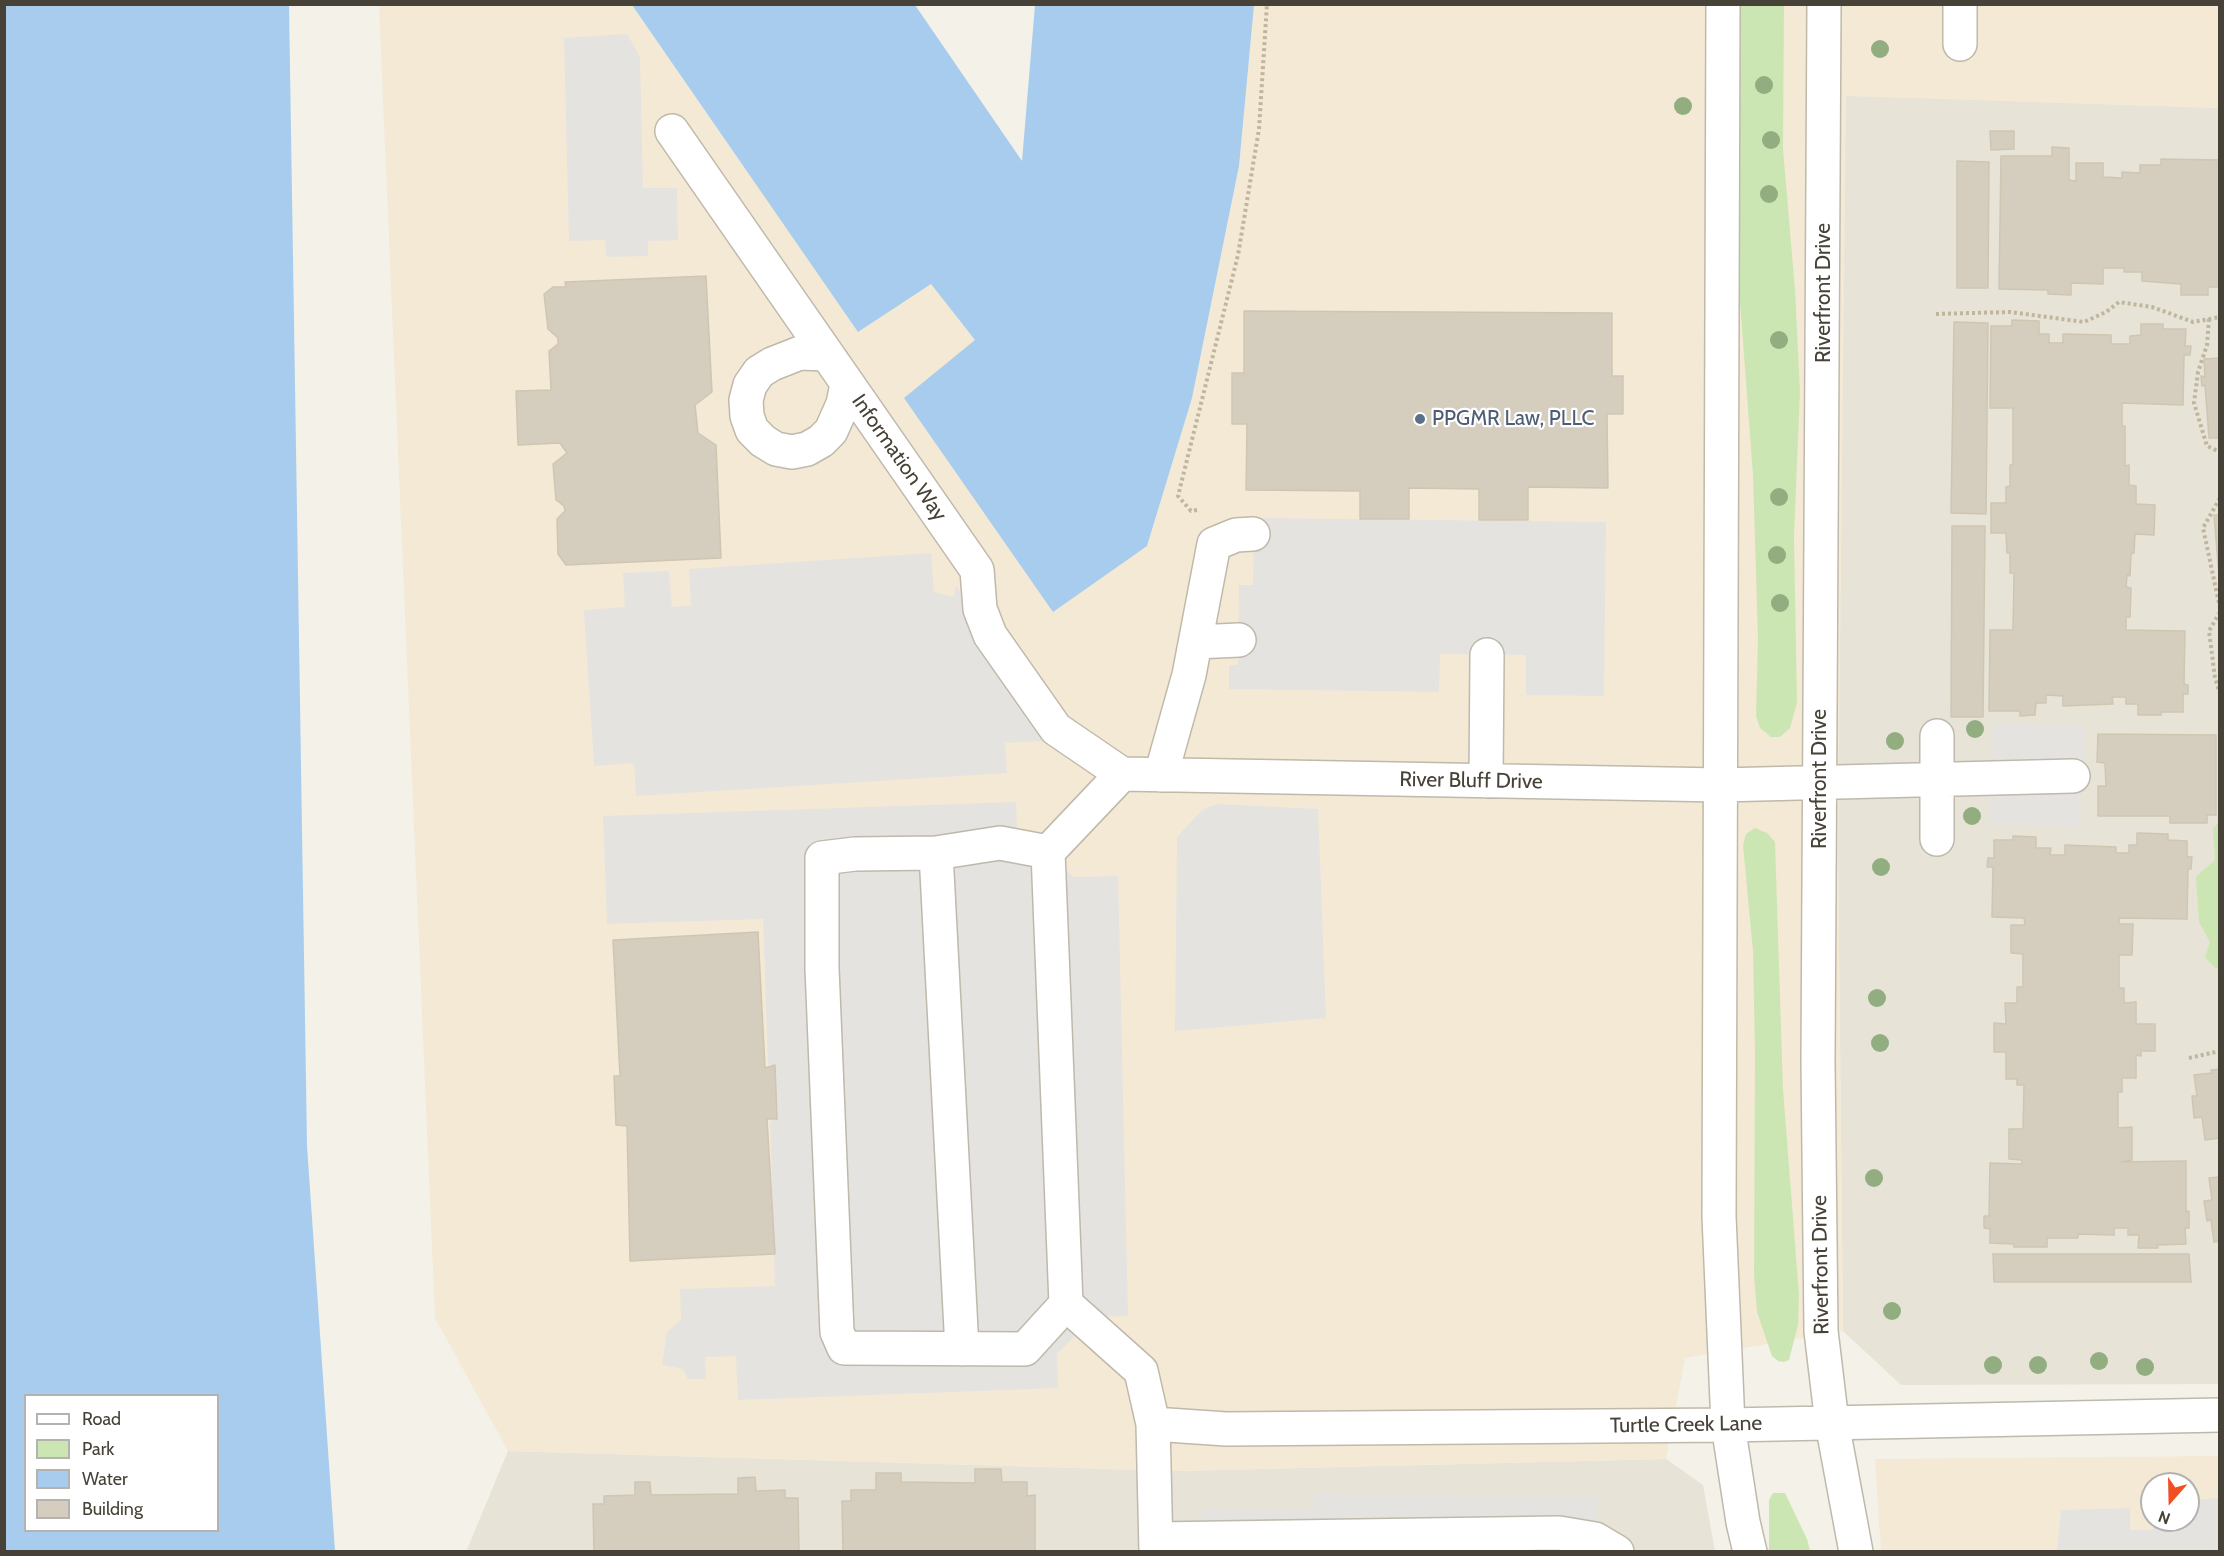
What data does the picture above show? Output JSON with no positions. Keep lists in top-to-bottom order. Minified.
{"streets":{"street":["Riverfront Drive","Information Way","River Bluff Drive","Turtle Creek Lane"]},"crossings":[["Riverfront Drive","River Bluff Drive"],["Riverfront Drive","Turtle Creek Lane"],["Information Way","River Bluff Drive"]],"places":["PPGMR Law, PLLC"],"legend":["Road","Park","Water","Building"],"north":"bottom"}
